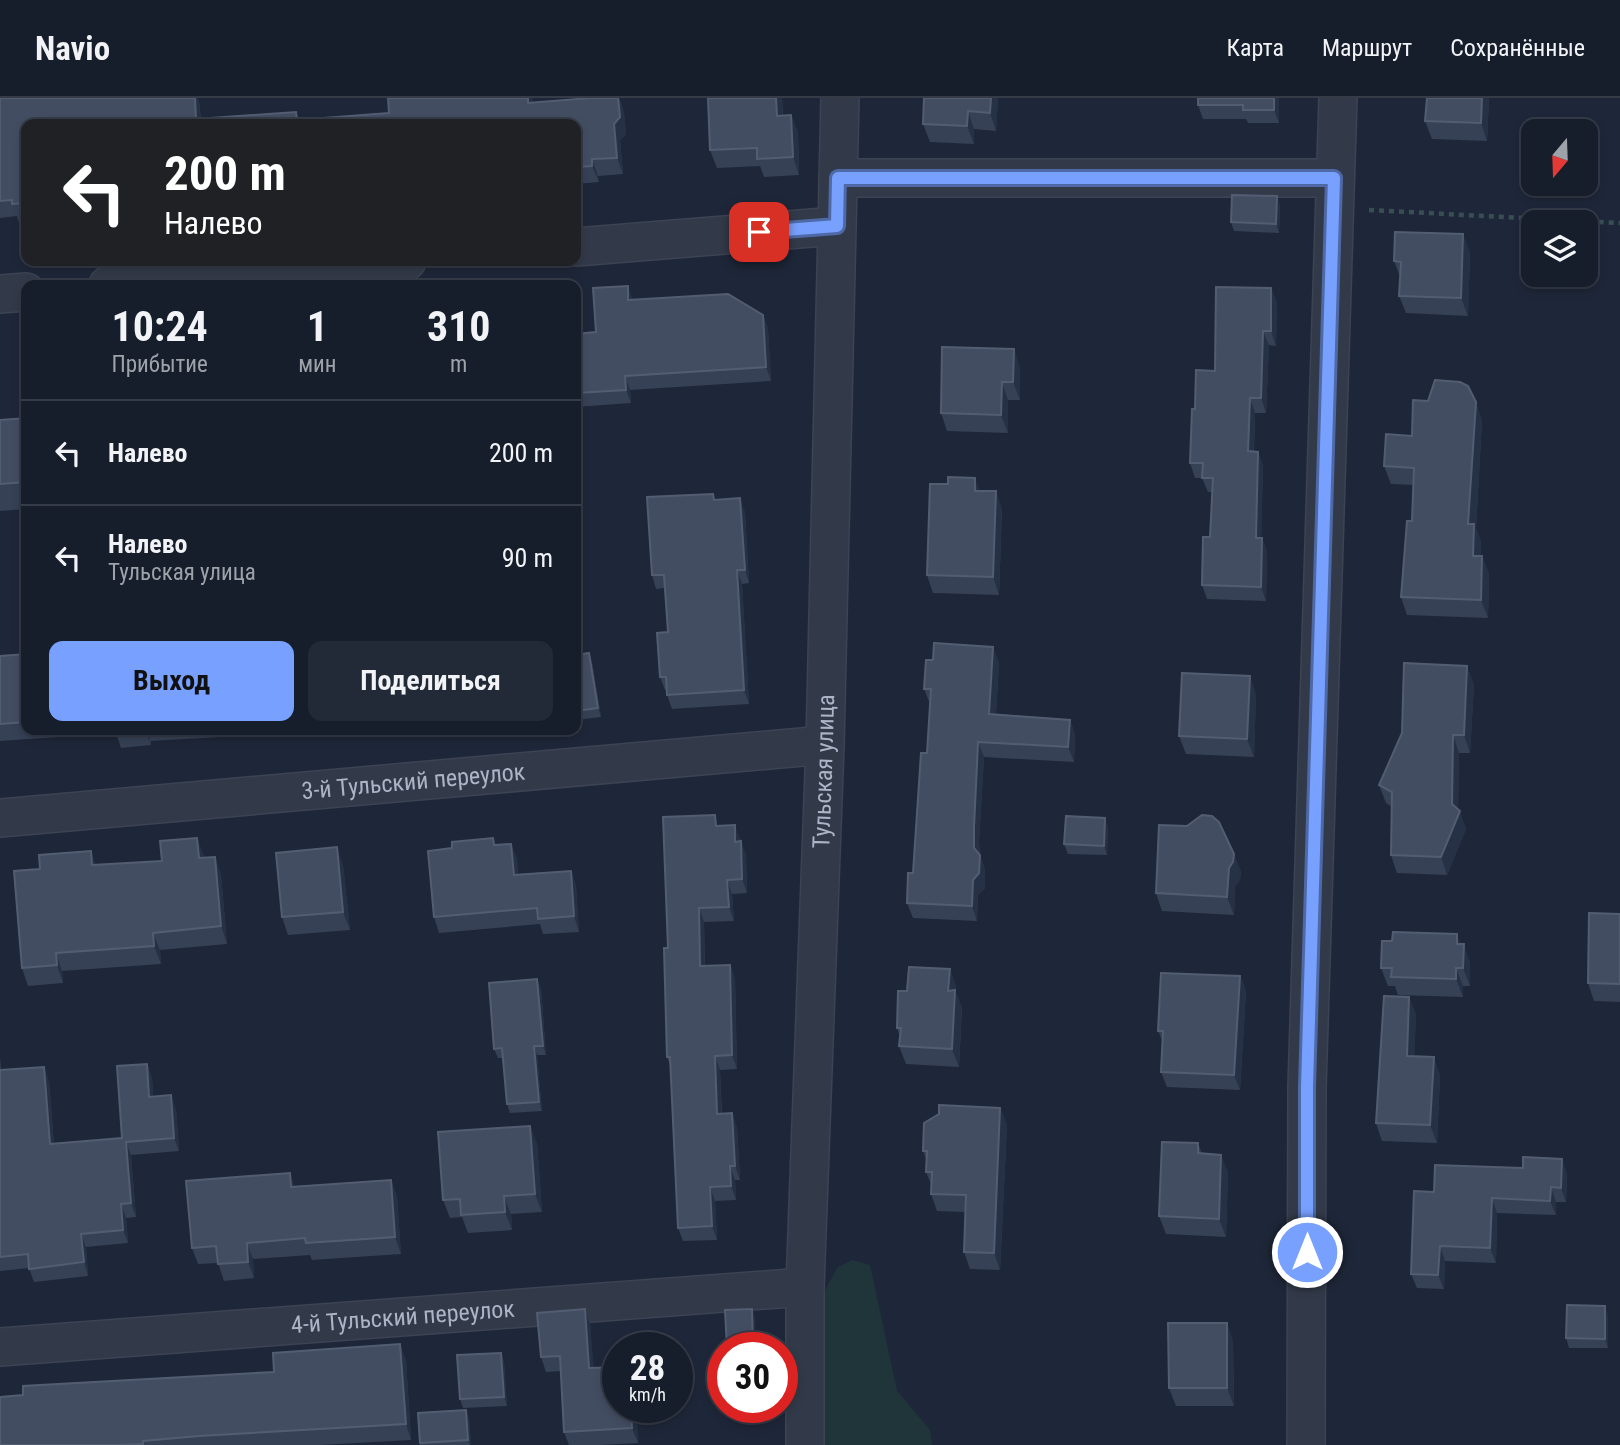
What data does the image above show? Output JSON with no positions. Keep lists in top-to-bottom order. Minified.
{"streets":{"street":["Тульская улица","3-й Тульский переулок","4-й Тульский переулок"]},"crossings":[["Тульская улица","3-й Тульский переулок"],["Тульская улица","4-й Тульский переулок"]],"north":"bottom","page":{"header":"Navio","nav":["Карта","Маршрут","Сохранённые"],"turn":["200 m","Налево"],"eta":["10:24","Прибытие","1","мин","310","m"],"list":[{"name":"Налево","value":"200 m"},{"name":"Налево","note":"Тульская улица","value":"90 m"}],"buttons":["Выход","Поделиться"],"speed":"28 km/h","limit":"30"}}
